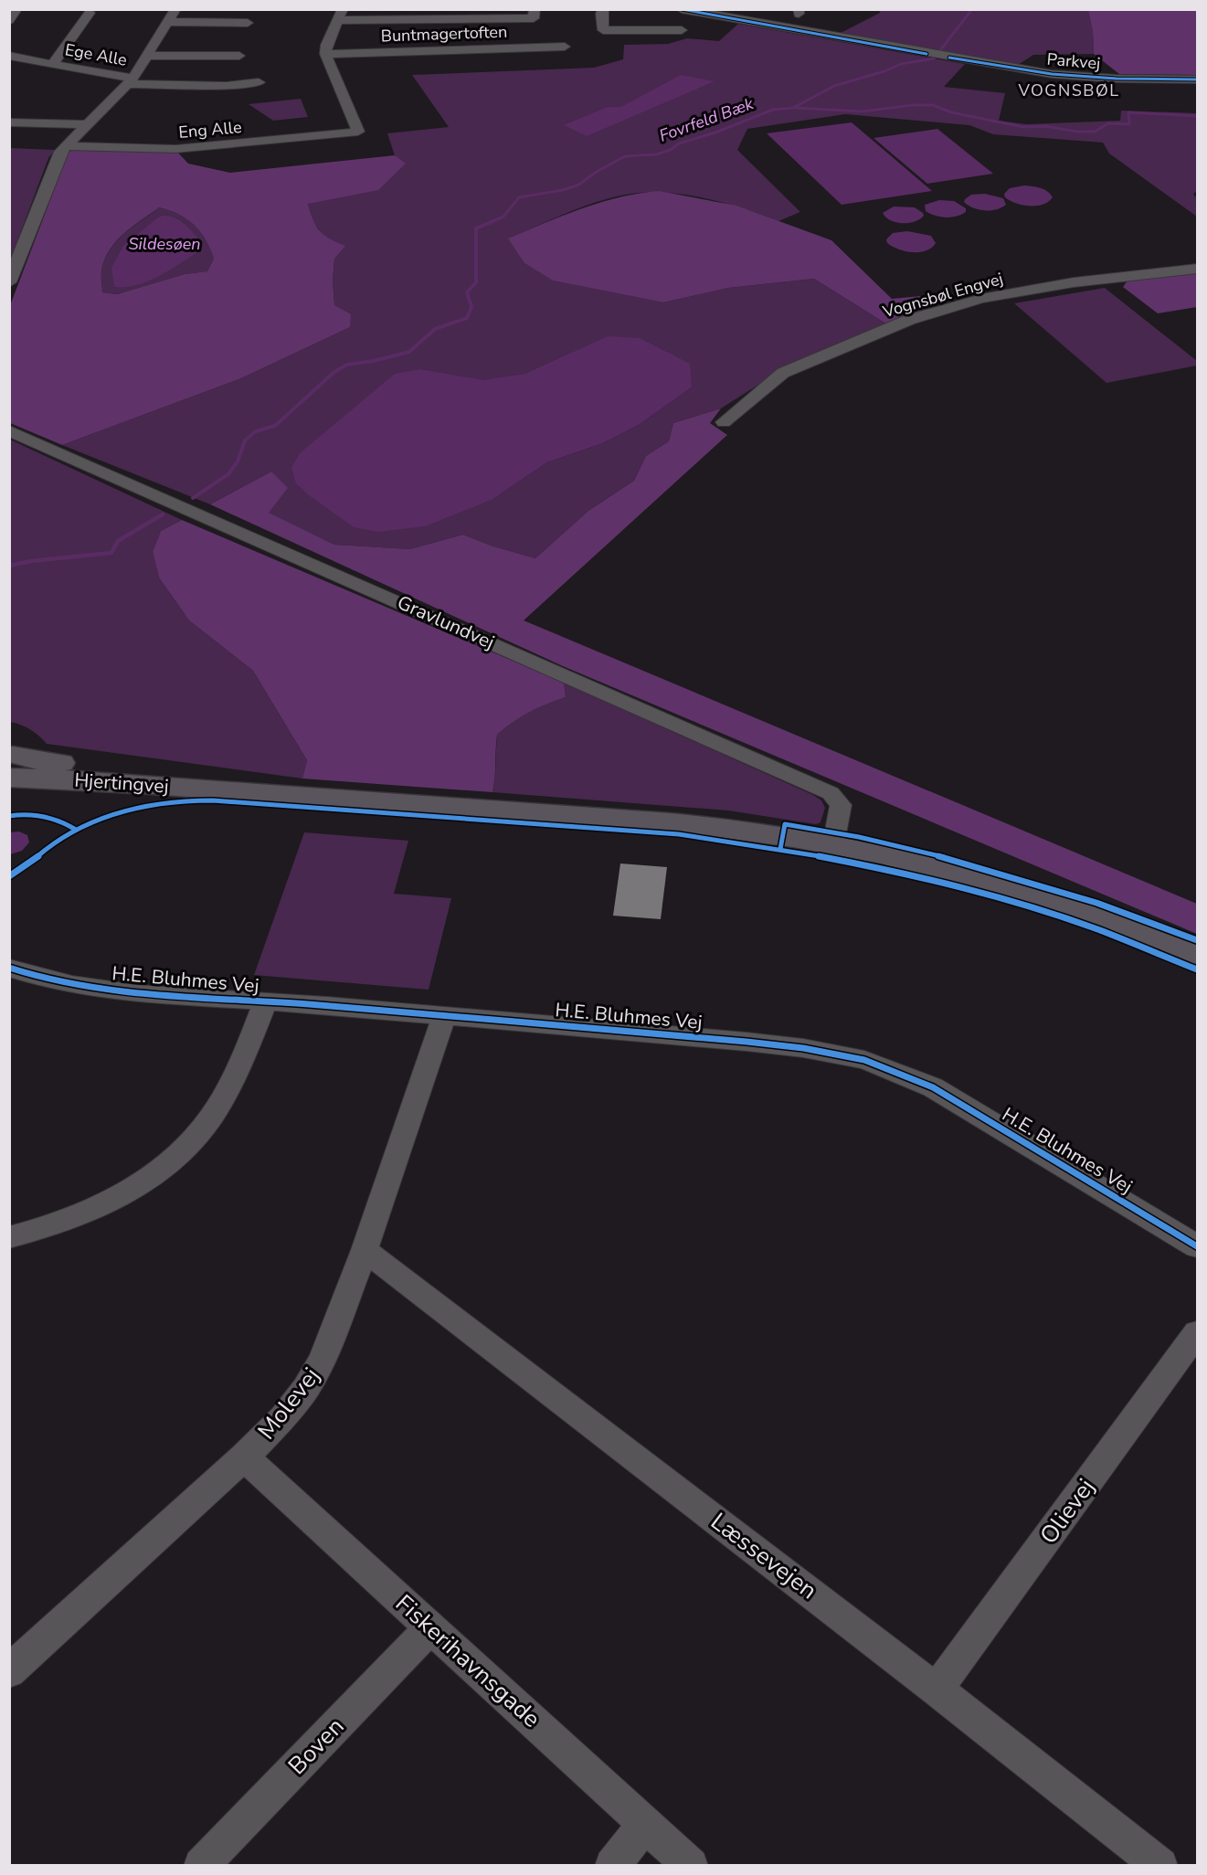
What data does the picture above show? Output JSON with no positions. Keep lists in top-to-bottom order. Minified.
{"streets":{"main road":["Hjertingvej"],"street":["Buntmagertoften","Ege Alle","Parkvej","Eng Alle","Vognsbøl Engvej","Gravlundvej","H.E. Bluhmes Vej","Molevej","Olievej","Læssevejen","Fiskerihavnsgade","Boven"]},"crossings":[["Buntmagertoften","Eng Alle"],["Gravlundvej","Hjertingvej"],["H.E. Bluhmes Vej","Molevej"],["Molevej","Læssevejen"],["Molevej","Fiskerihavnsgade"],["Olievej","Læssevejen"],["Fiskerihavnsgade","Boven"]],"districts":["VOGNSBØL"],"water":["Fovrfeld Bæk","Sildesøen"]}
